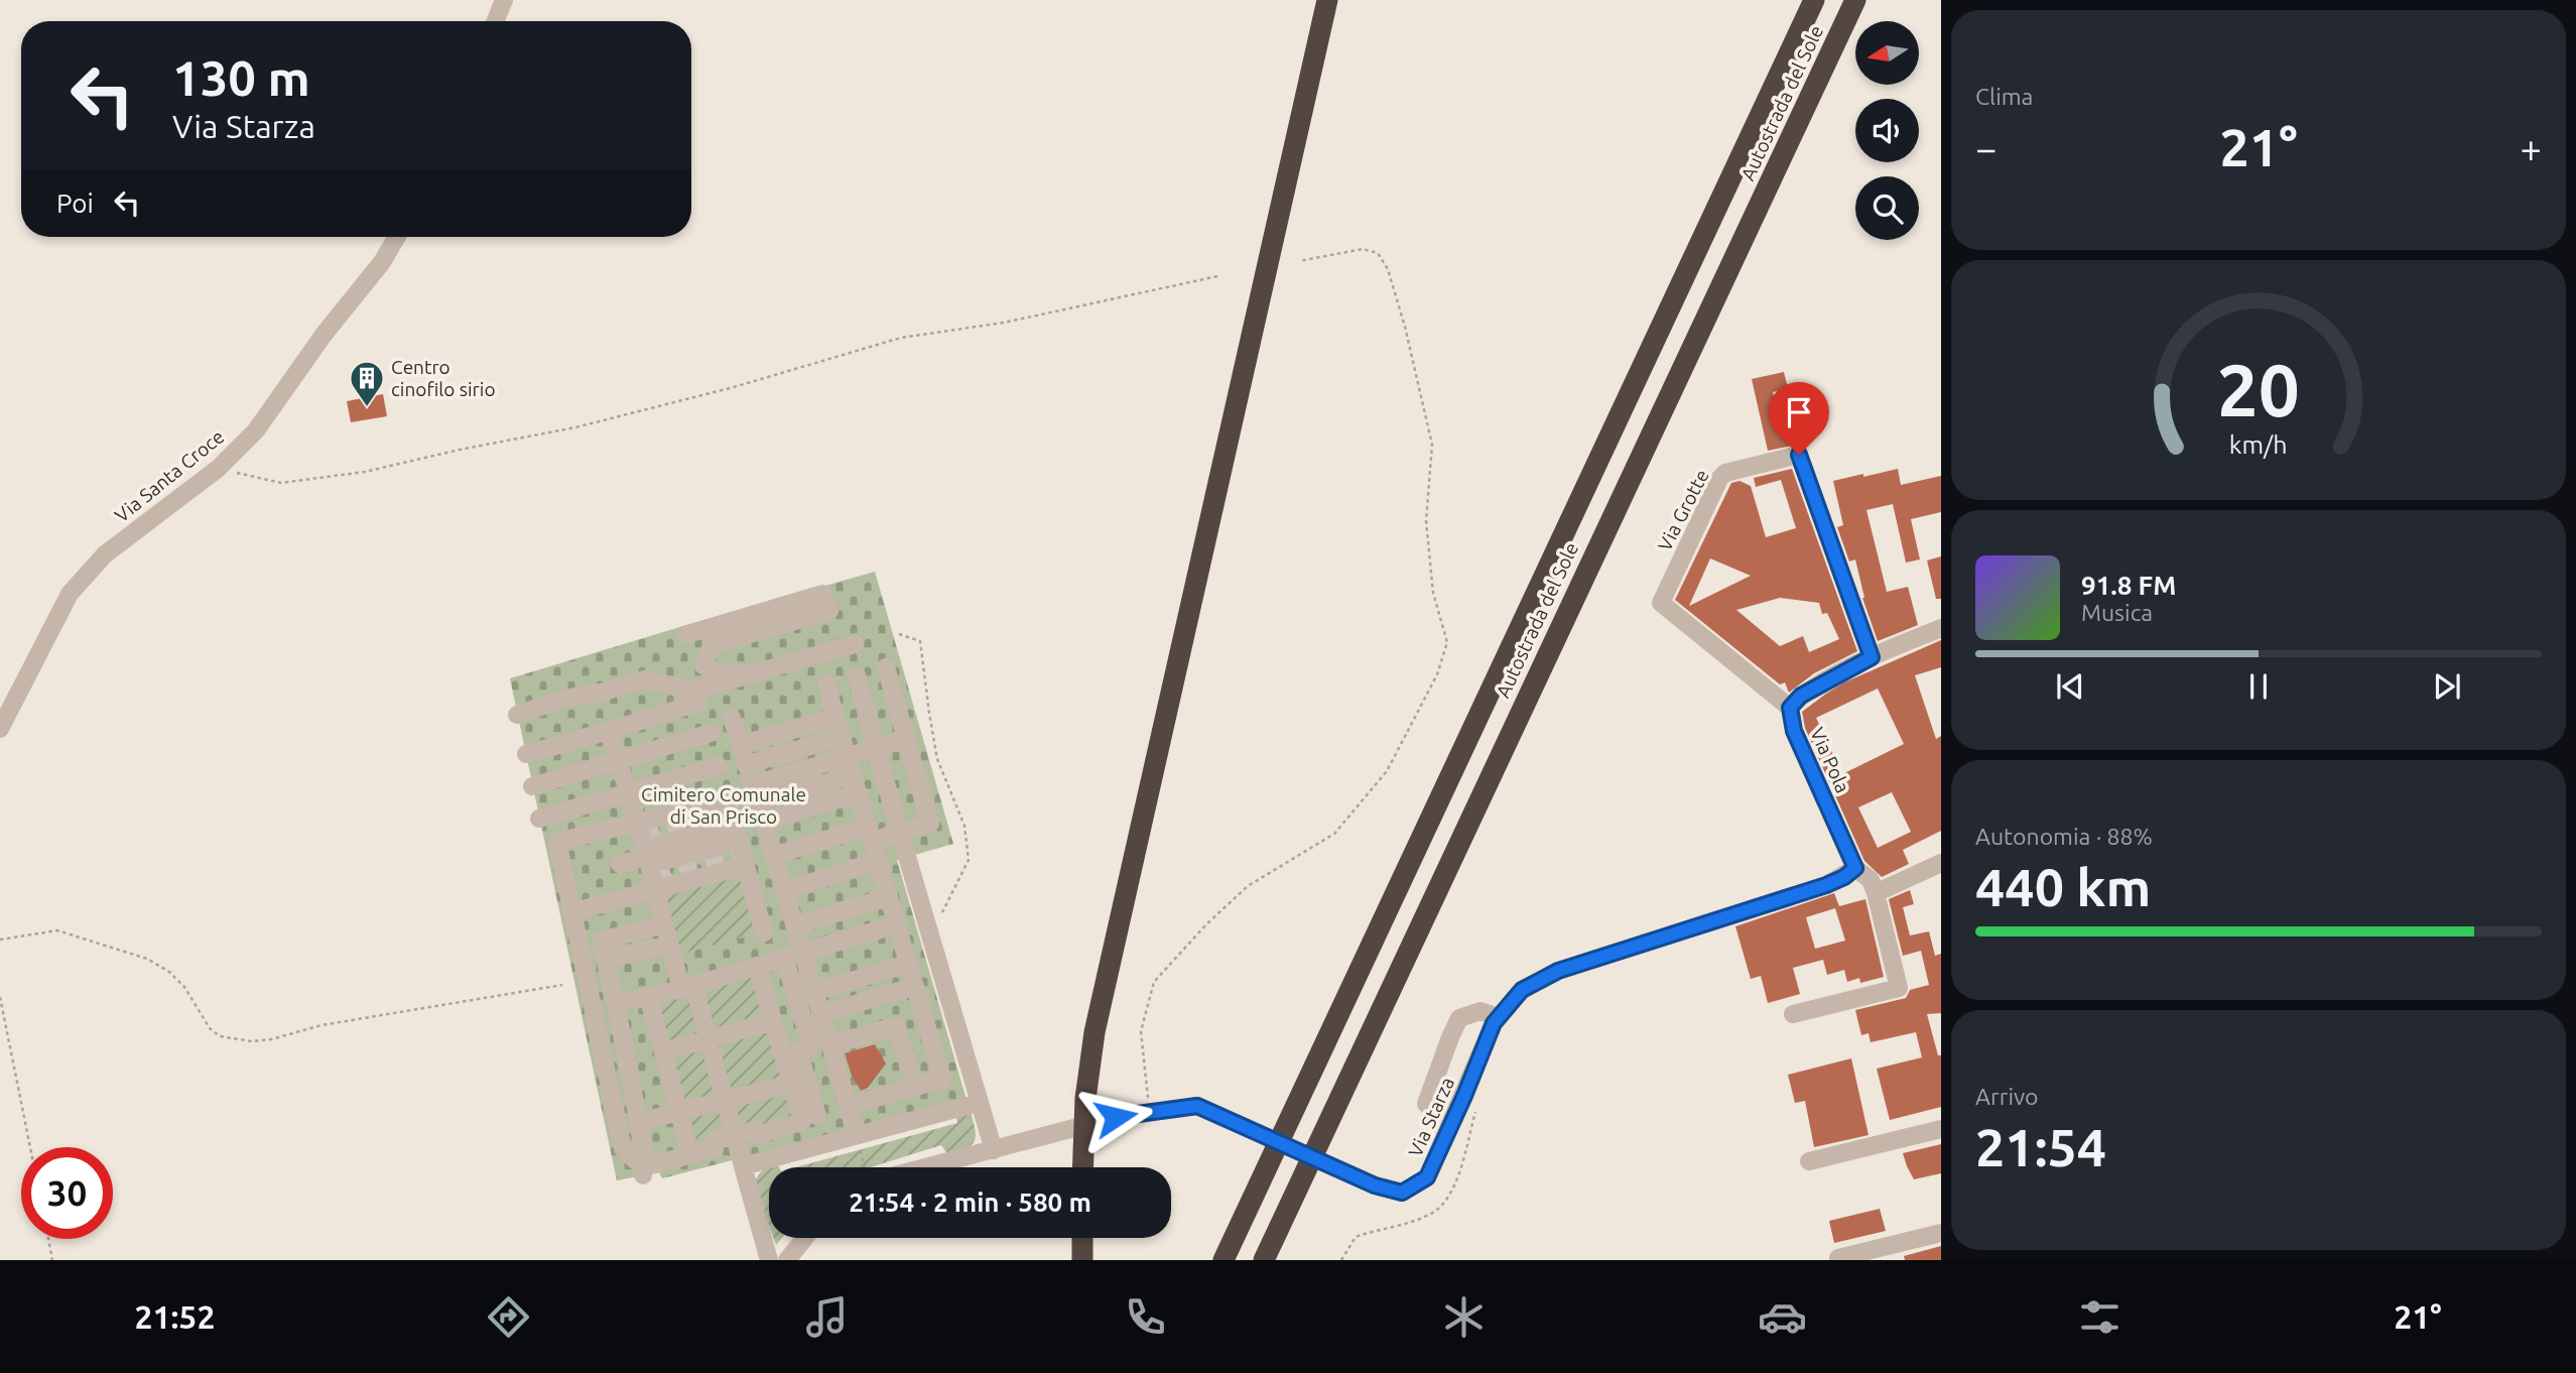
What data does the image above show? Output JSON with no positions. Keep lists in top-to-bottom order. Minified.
{"streets":{"highway":["Autostrada del Sole"],"street":["Via Santa Croce","Via Grotte","Via Pola","Via Starza"]},"crossings":[["Via Grotte","Via Pola"],["Via Pola","Via Starza"]],"parks":["Cimitero Comunale di San Prisco"],"places":{"building":["Centro cinofilo sirio"]},"north":"left","page":{"tile":["Clima",["Autonomia · 88%","440 km"],["Arrivo","21:54"]],"turn":["130 m","Via Starza"],"heat":["−","21°","+"],"then":"Poi","song":["91.8 FM","Musica"],"limit":"30","trip":"21:54 · 2 min · 580 m","tabs":["21:52","21°"],"gauge":["20","km/h"]}}
